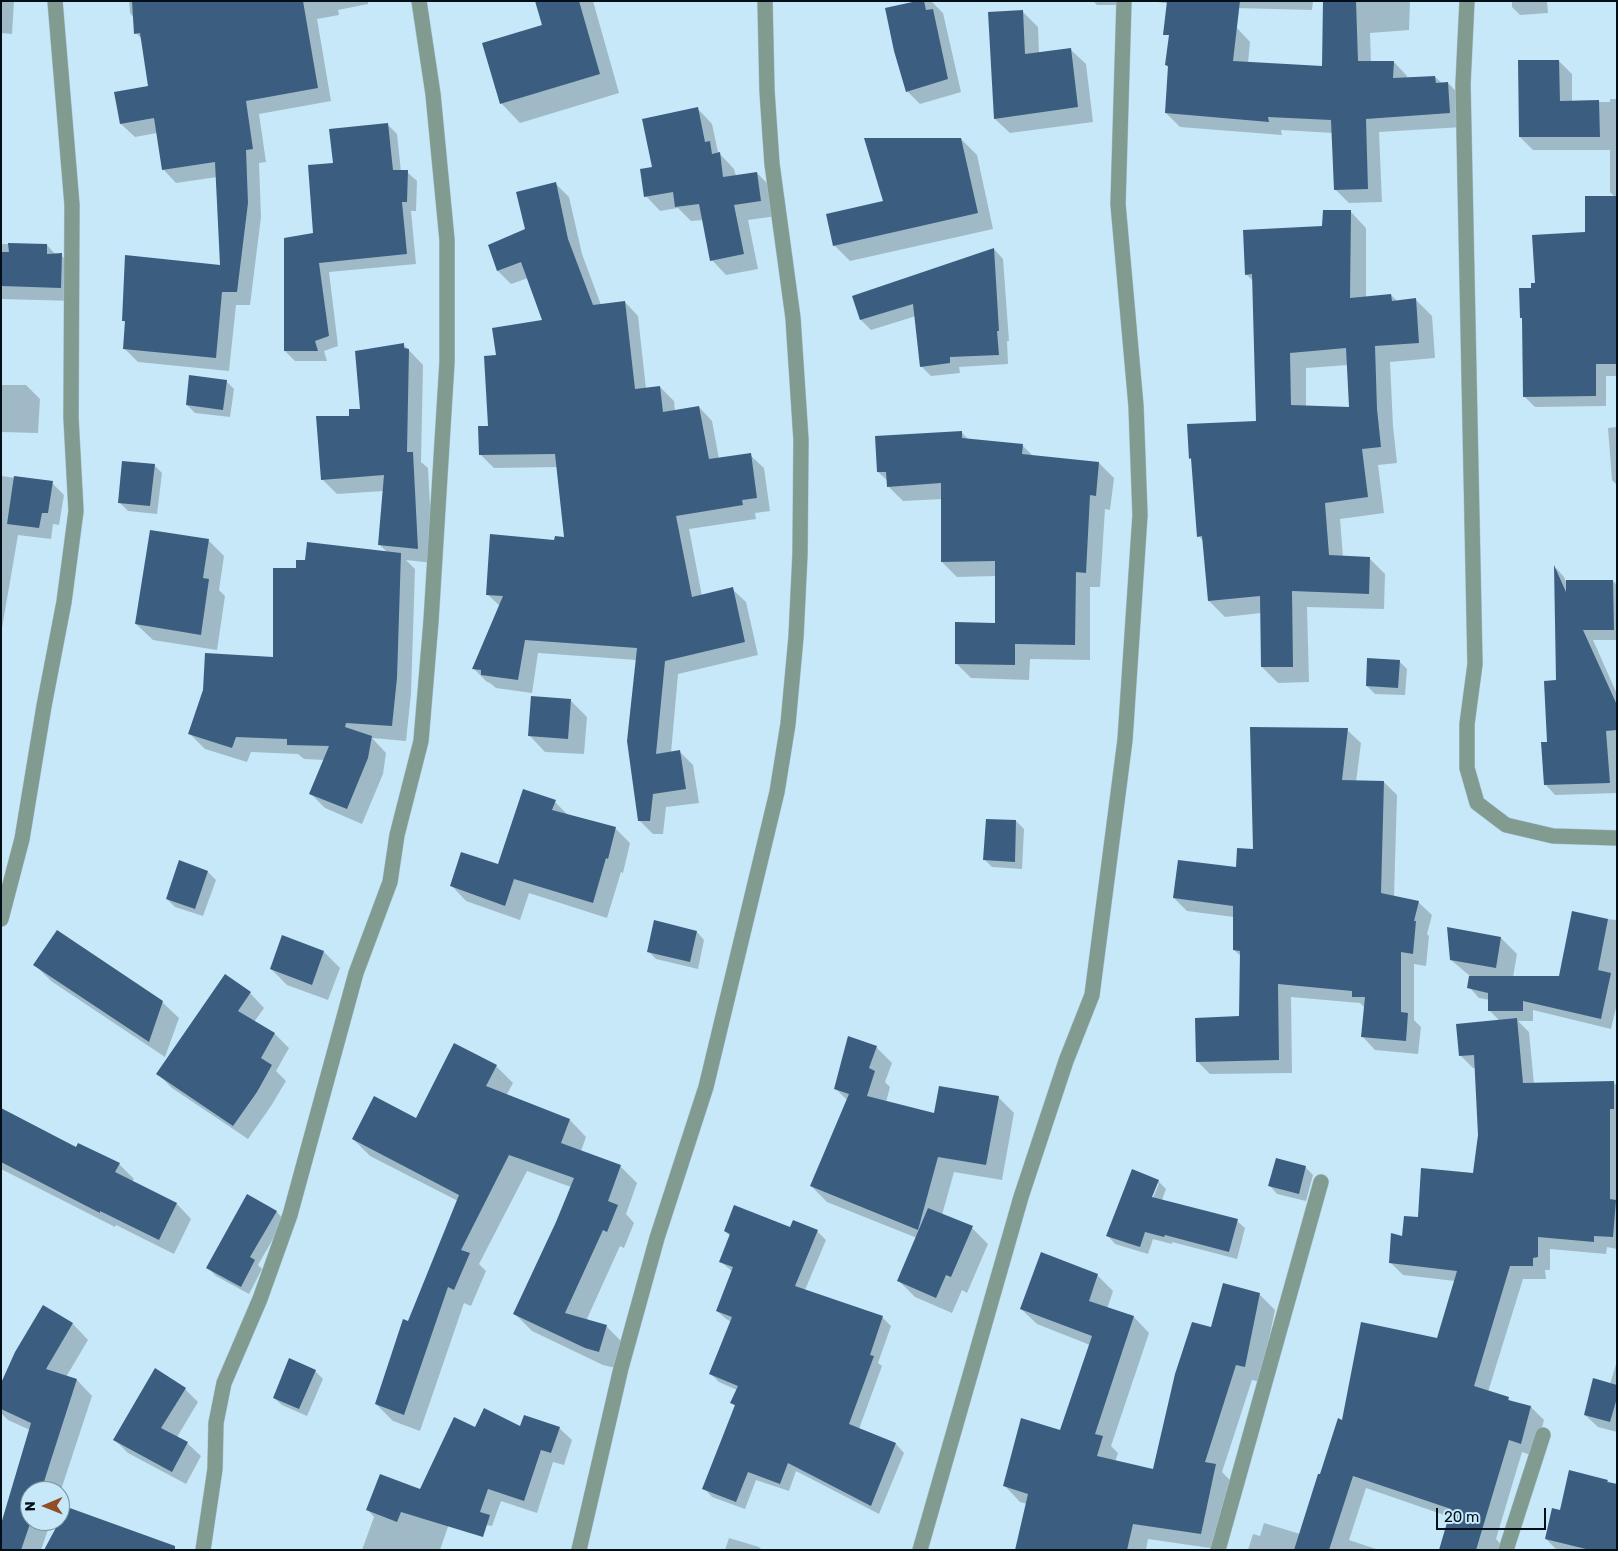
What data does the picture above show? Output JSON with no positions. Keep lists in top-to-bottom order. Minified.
{"scale_bar":"20 m","north":"left"}
